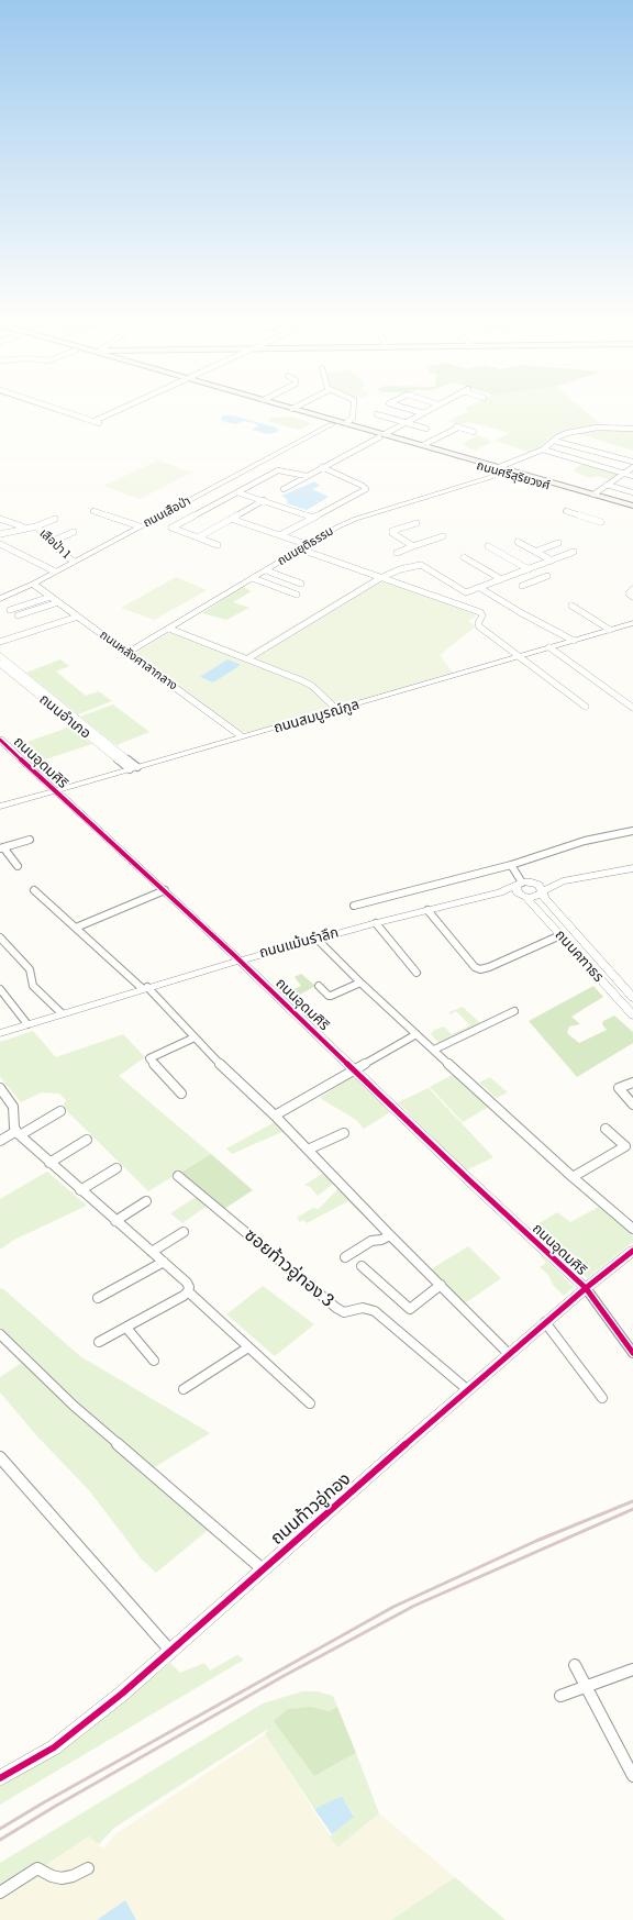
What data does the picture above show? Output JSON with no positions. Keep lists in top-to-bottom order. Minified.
{"streets":{"main road":["ถนนศรีสุริยวงศ์"],"street":["ถนนเสือป่า","เสือป่า 1","ถนนยุติธรรม","ถนนหลังศาลากลาง","ถนนอำเภอ","ถนนสมบูรณ์กูล","ถนนอุดมศิริ","ถนนแม้นรำลึก","ถนนคฑาธร","ซอยท้าวอู่ทอง 3","ถนนท้าวอู่ทอง"]},"crossings":[["ถนนศรีสุริยวงศ์","ถนนเสือป่า"],["ถนนศรีสุริยวงศ์","ถนนยุติธรรม"],["ถนนเสือป่า","เสือป่า 1"],["ถนนเสือป่า","ถนนหลังศาลากลาง"],["ถนนยุติธรรม","ถนนหลังศาลากลาง"],["ถนนหลังศาลากลาง","ถนนสมบูรณ์กูล"],["ถนนอำเภอ","ถนนสมบูรณ์กูล"],["ถนนสมบูรณ์กูล","ถนนอุดมศิริ"],["ถนนอุดมศิริ","ถนนแม้นรำลึก"],["ถนนอุดมศิริ","ถนนท้าวอู่ทอง"],["ซอยท้าวอู่ทอง 3","ถนนท้าวอู่ทอง"]]}
